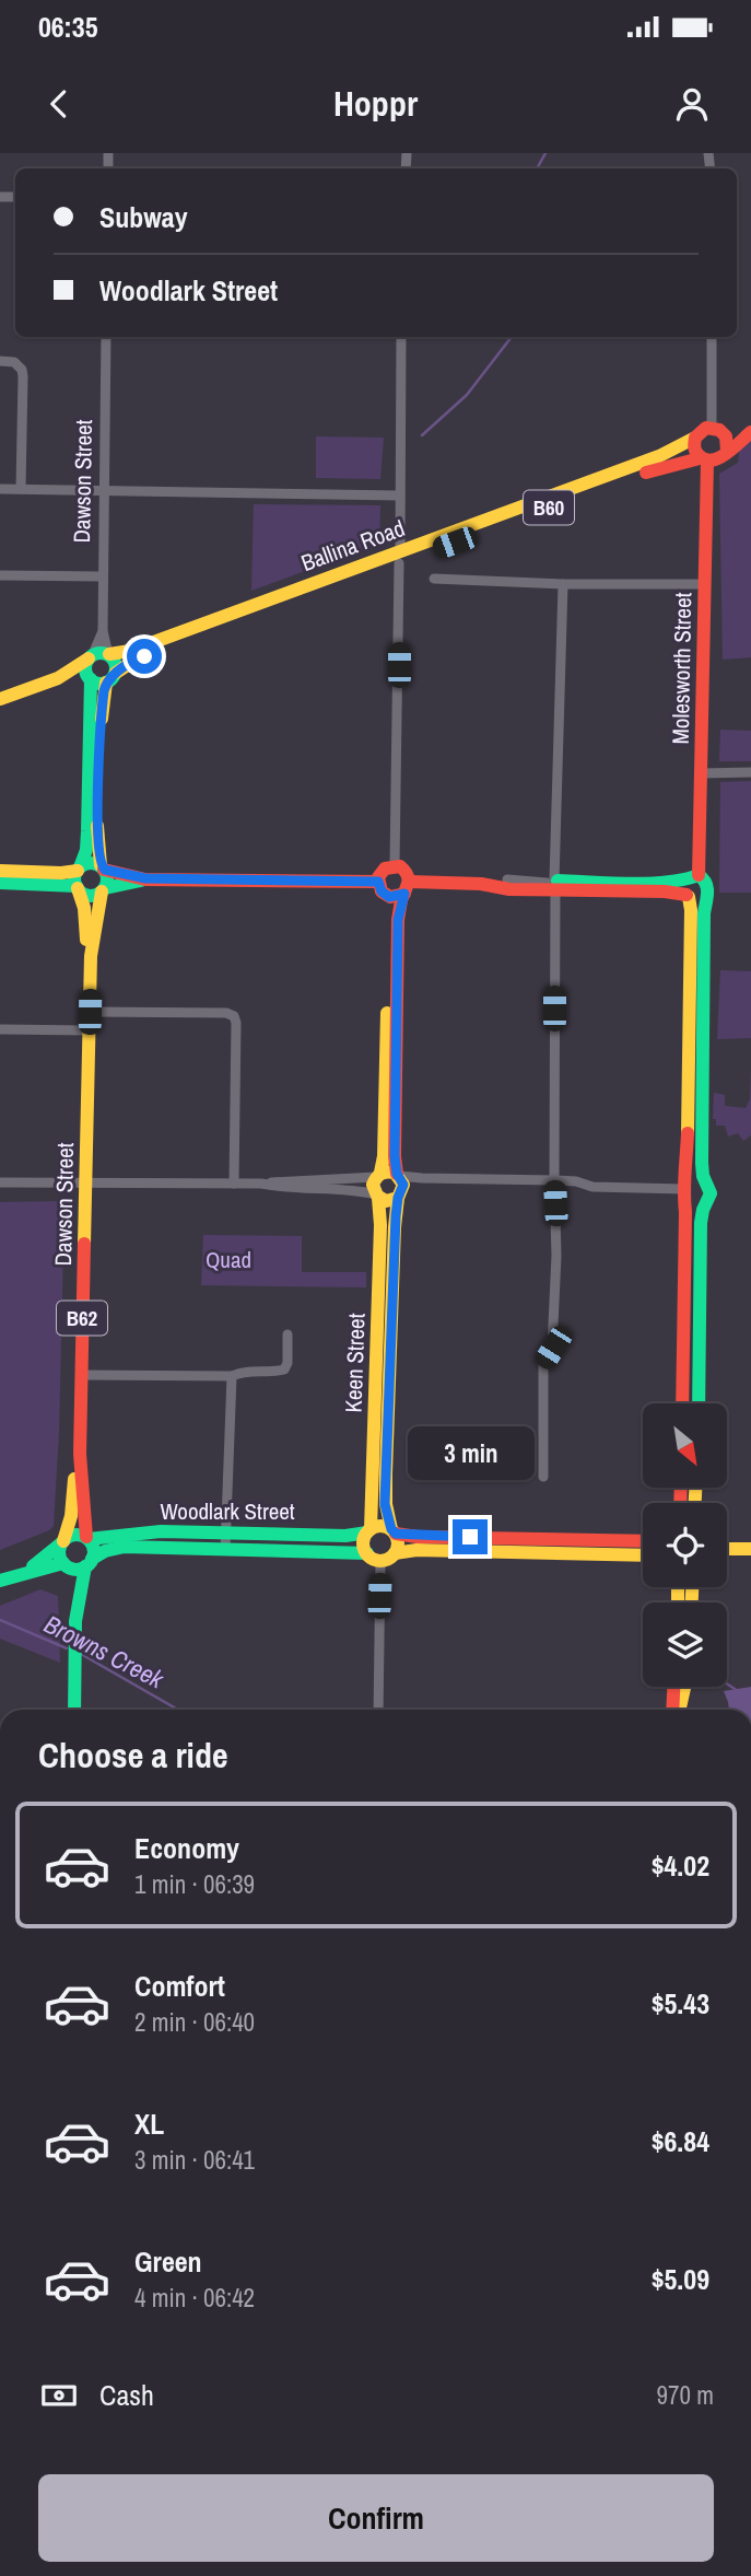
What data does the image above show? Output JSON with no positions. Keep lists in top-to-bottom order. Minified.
{"streets":{"main road":["Dawson Street","B60","Ballina Road","Molesworth Street","B62","Keen Street","Woodlark Street"]},"crossings":[["Dawson Street","B60"],["Dawson Street","Ballina Road"],["Dawson Street","B62"],["Dawson Street","Woodlark Street"],["B60","Ballina Road"],["B60","Molesworth Street"],["B60","B62"],["Ballina Road","Molesworth Street"],["Ballina Road","B62"],["B62","Woodlark Street"],["Keen Street","Woodlark Street"]],"water":["Browns Creek"],"parks":["Quad"],"north":"bottom right","page":{"status":"06:35","header":"Hoppr","banner":["Subway","Woodlark Street"],"bubble":"3 min","heading":"Choose a ride","list":[{"name":"Economy","note":"1 min · 06:39","value":"$4.02"},{"name":"Comfort","note":"2 min · 06:40","value":"$5.43"},{"name":"XL","note":"3 min · 06:41","value":"$6.84"},{"name":"Green","note":"4 min · 06:42","value":"$5.09"}],"pay":["Cash","970 m"],"buttons":"Confirm"}}
